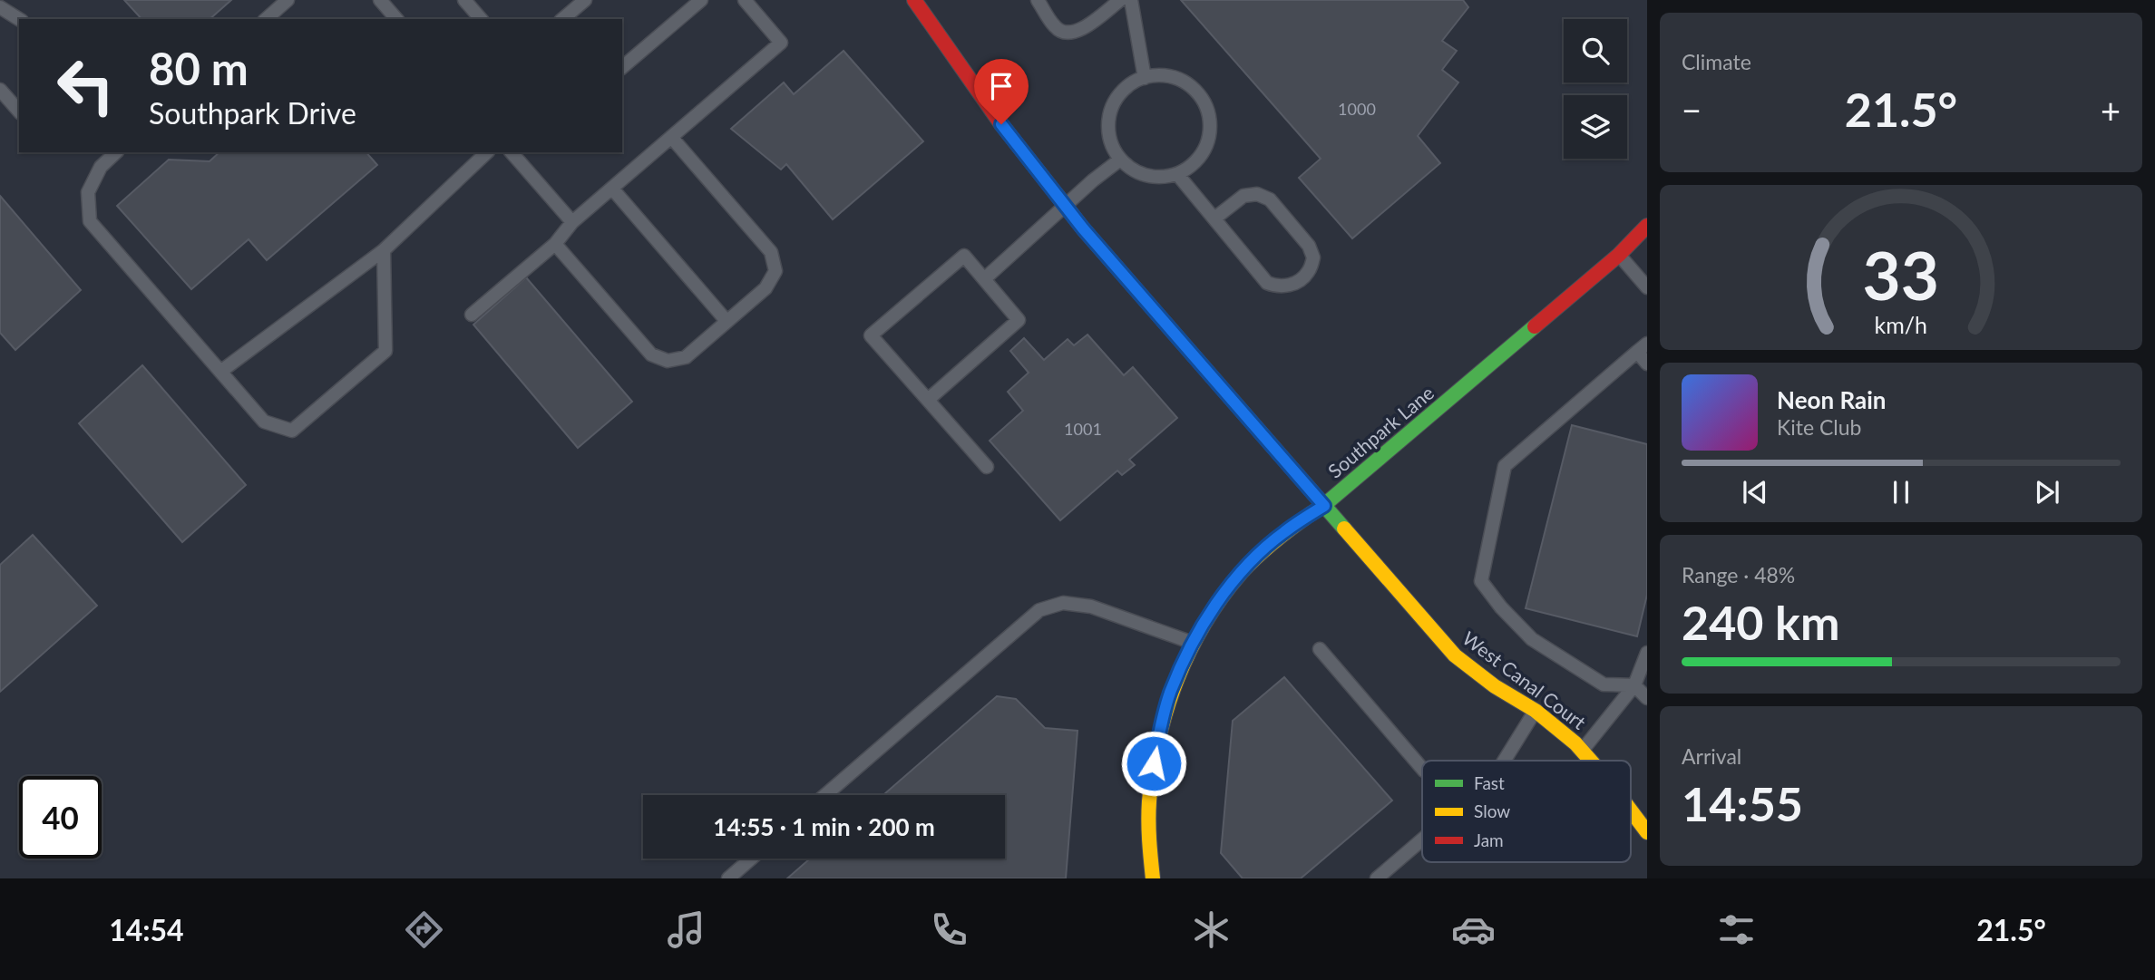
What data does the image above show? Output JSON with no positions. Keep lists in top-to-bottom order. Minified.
{"streets":{"street":["Southpark Lane","West Canal Court"]},"crossings":[["Southpark Lane","West Canal Court"]],"house_numbers":["1000","1001"],"legend":["Fast","Slow","Jam"],"page":{"tile":["Climate",["Range · 48%","240 km"],["Arrival","14:55"]],"turn":["80 m","Southpark Drive"],"heat":["−","21.5°","+"],"song":["Neon Rain","Kite Club"],"limit":"40","trip":"14:55 · 1 min · 200 m","tabs":["14:54","21.5°"],"gauge":["33","km/h"]}}
